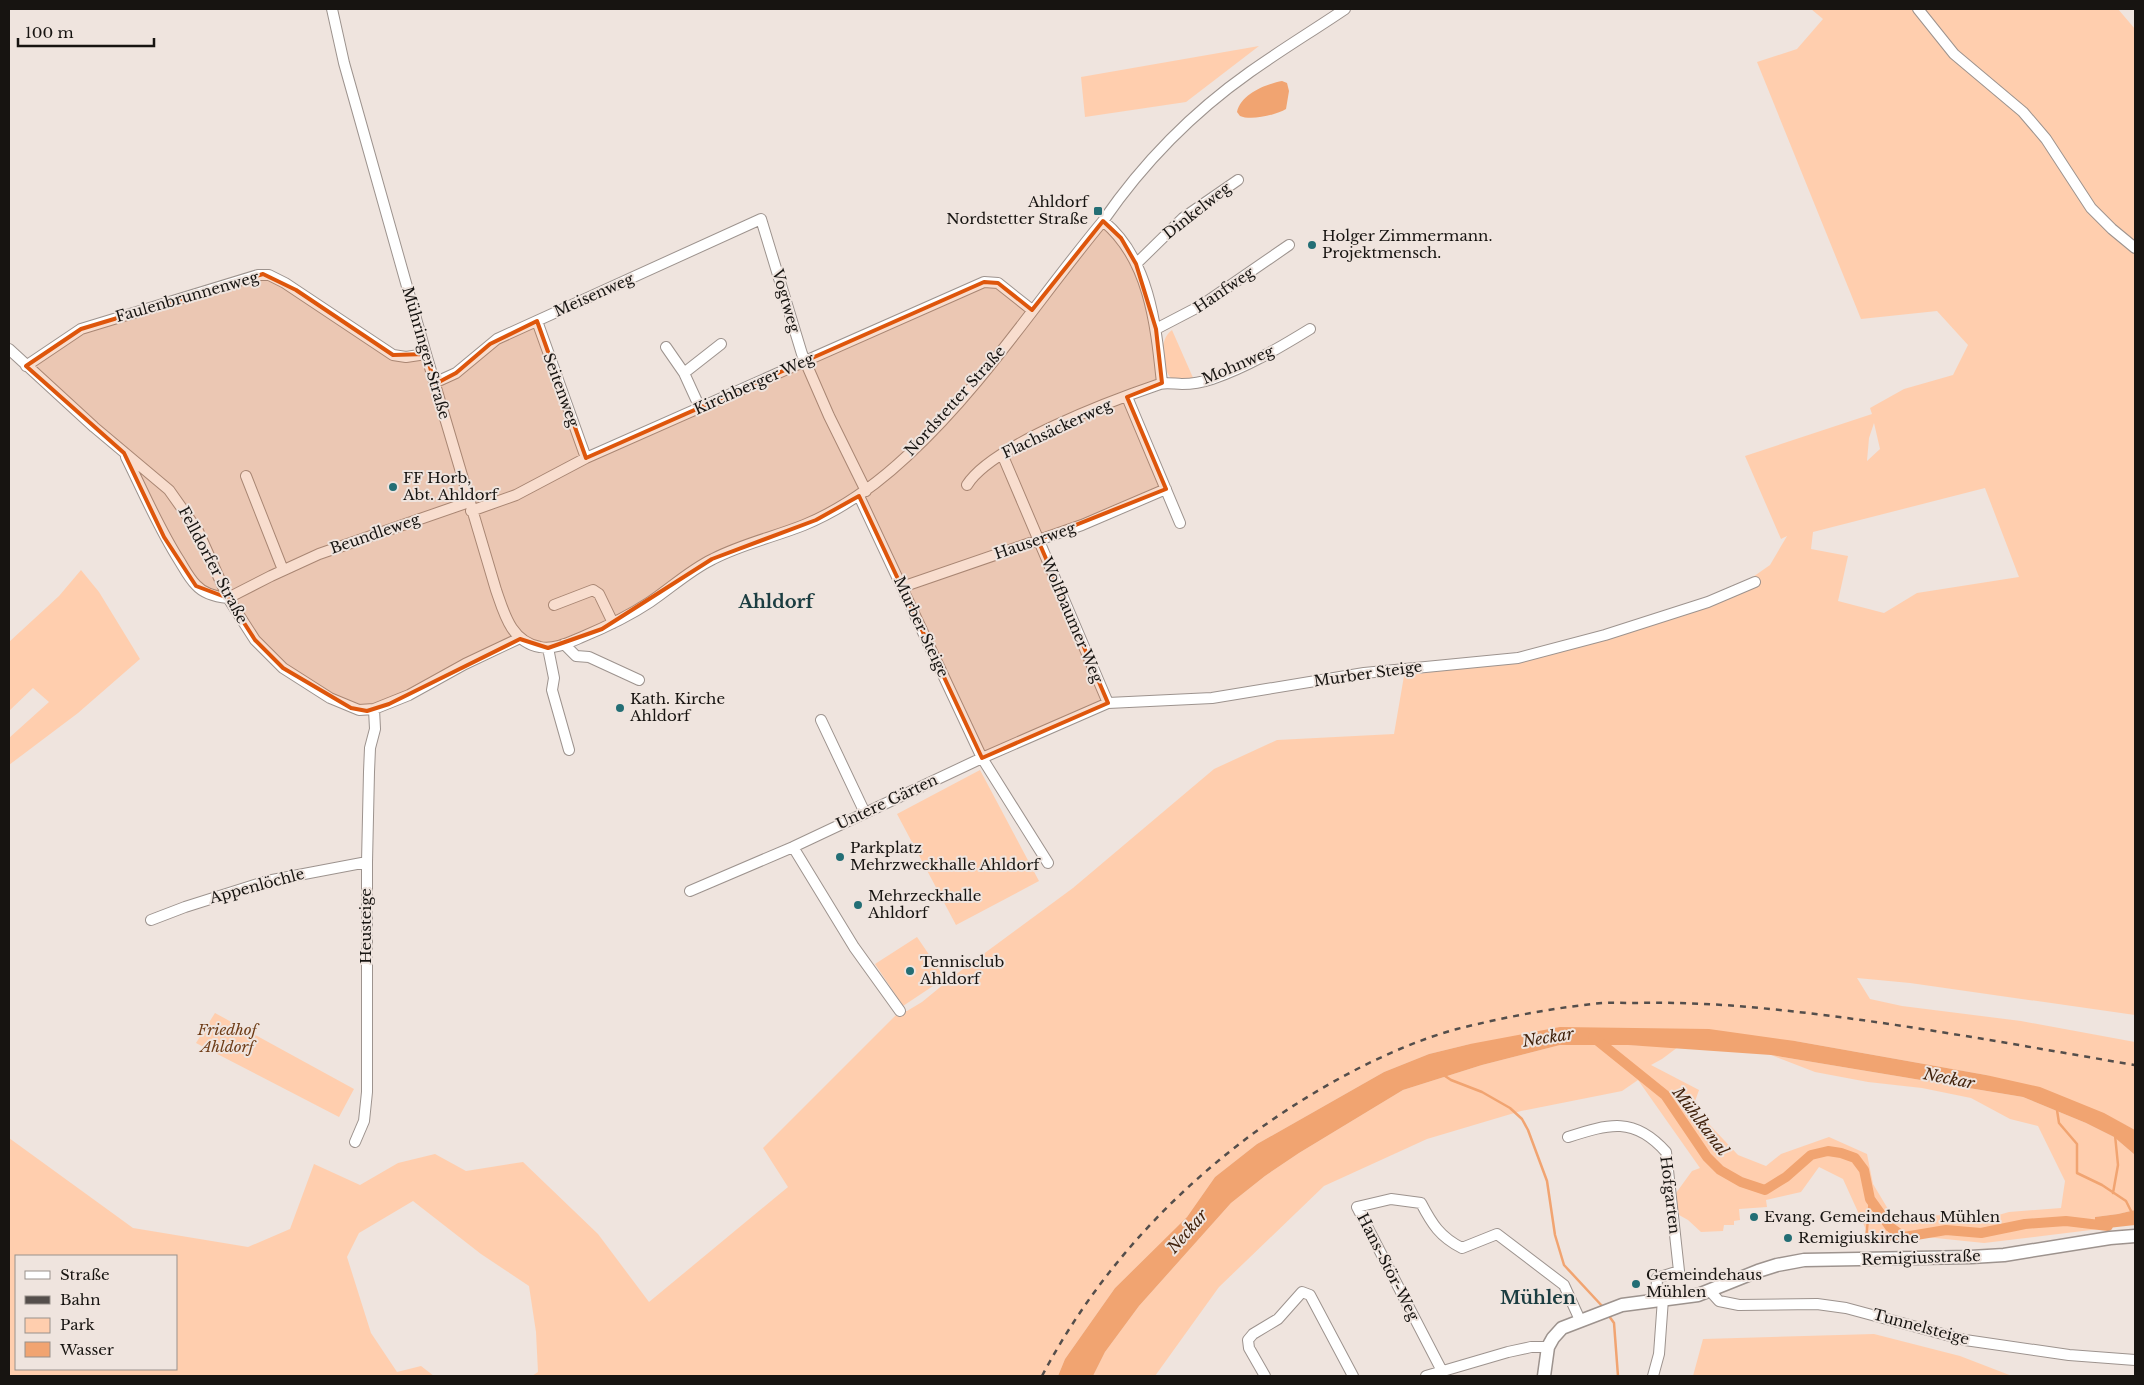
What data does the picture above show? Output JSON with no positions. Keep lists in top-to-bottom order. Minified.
{"streets":{"main road":["Remigiusstraße"],"street":["Dinkelweg","Hanfweg","Meisenweg","Faulenbrunnenweg","Vogtweg","Mühringer Straße","Mohnweg","Kirchberger Weg","Seitenweg","Nordstetter Straße","Flachsäckerweg","Beundleweg","Hauserweg","Felldorfer Straße","Wolfbaumer Weg","Murber Steige","Untere Gärten","Appenlöchle","Heusteige","Hofgarten","Hans-Stör-Weg","Tunnelsteige"]},"crossings":[["Meisenweg","Vogtweg"],["Meisenweg","Mühringer Straße"],["Meisenweg","Seitenweg"],["Faulenbrunnenweg","Mühringer Straße"],["Faulenbrunnenweg","Felldorfer Straße"],["Vogtweg","Kirchberger Weg"],["Vogtweg","Nordstetter Straße"],["Vogtweg","Murber Steige"],["Mühringer Straße","Kirchberger Weg"],["Mühringer Straße","Beundleweg"],["Mühringer Straße","Felldorfer Straße"],["Mohnweg","Flachsäckerweg"],["Kirchberger Weg","Seitenweg"],["Kirchberger Weg","Nordstetter Straße"],["Kirchberger Weg","Beundleweg"],["Nordstetter Straße","Murber Steige"],["Flachsäckerweg","Wolfbaumer Weg"],["Beundleweg","Felldorfer Straße"],["Hauserweg","Wolfbaumer Weg"],["Hauserweg","Murber Steige"],["Felldorfer Straße","Heusteige"],["Wolfbaumer Weg","Murber Steige"],["Murber Steige","Untere Gärten"],["Appenlöchle","Heusteige"],["Hofgarten","Remigiusstraße"],["Remigiusstraße","Hans-Stör-Weg"],["Remigiusstraße","Tunnelsteige"]],"districts":["Ahldorf","Mühlen"],"water":["Neckar","Mühlkanal"],"parks":["Friedhof Ahldorf"],"places":{"transit":["Ahldorf Nordstetter Straße"],"other":["Holger Zimmermann. Projektmensch.","FF Horb, Abt. Ahldorf","Kath. Kirche Ahldorf","Parkplatz Mehrzweckhalle Ahldorf","Mehrzeckhalle Ahldorf","Tennisclub Ahldorf","Evang. Gemeindehaus Mühlen","Remigiuskirche","Gemeindehaus Mühlen"]},"legend":["Straße","Bahn","Park","Wasser"],"scale_bar":"100 m"}
